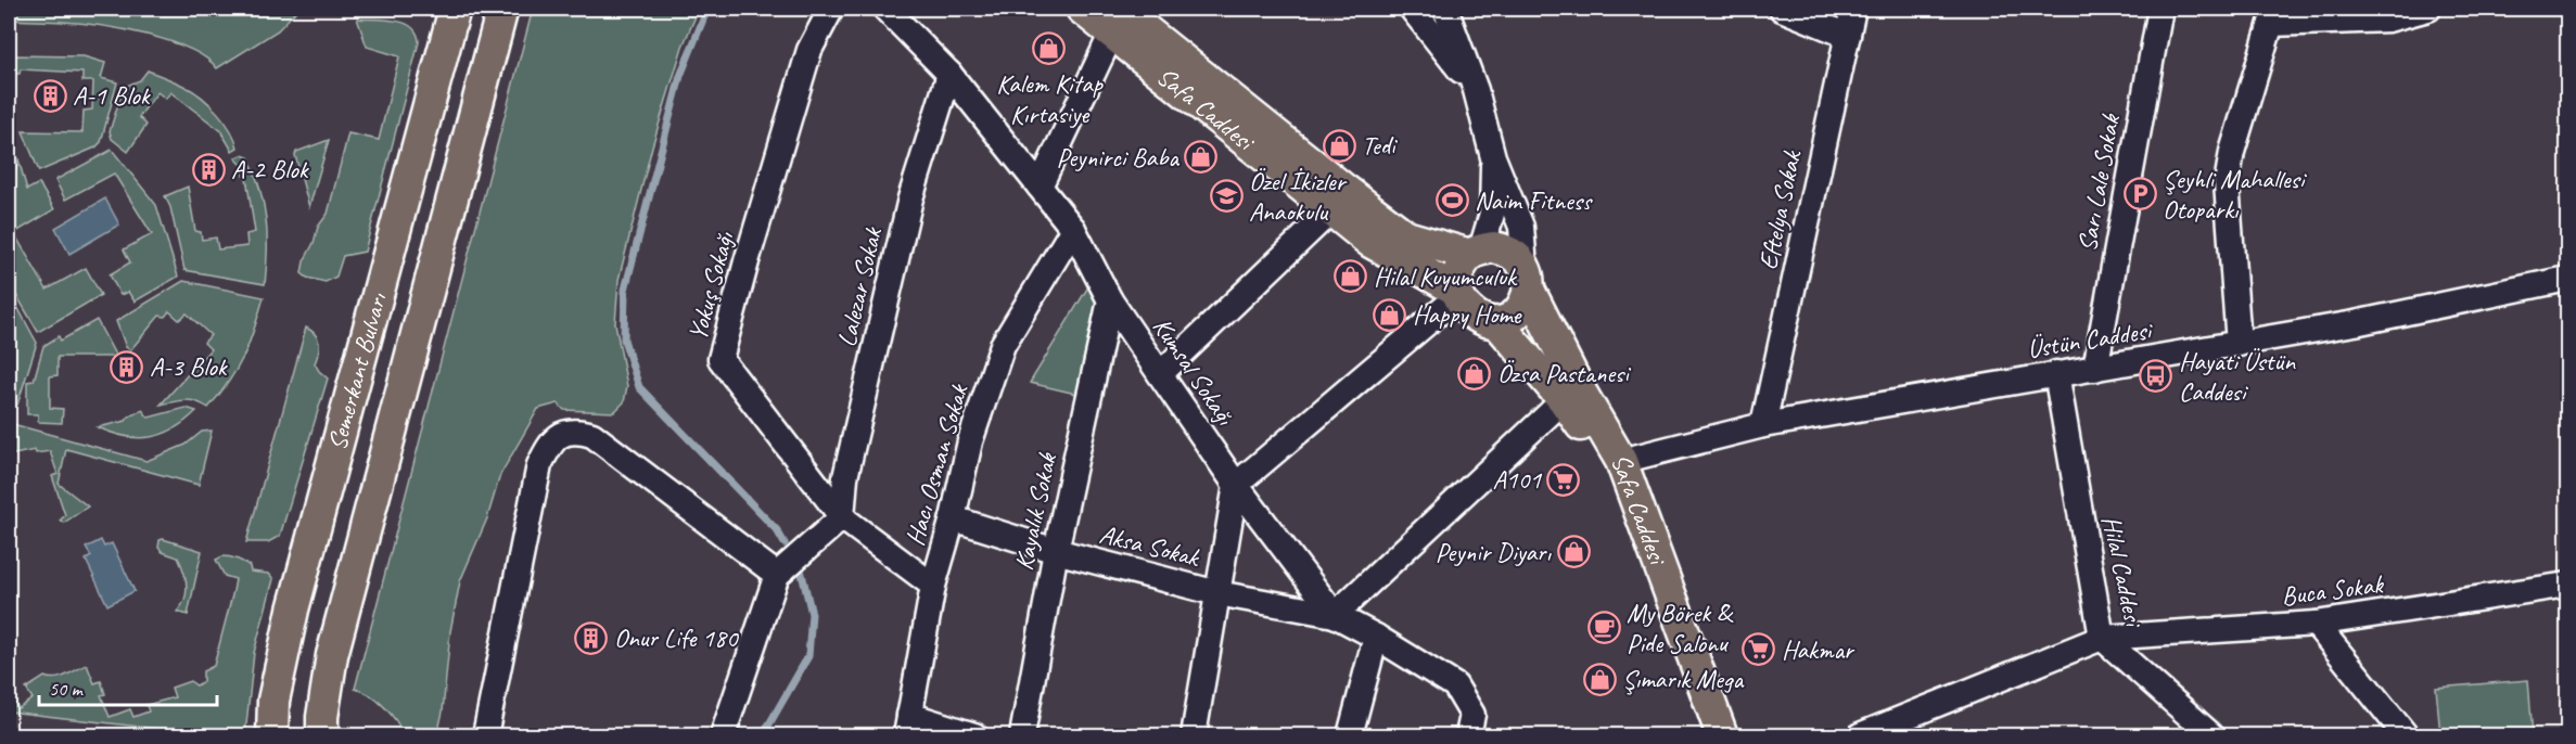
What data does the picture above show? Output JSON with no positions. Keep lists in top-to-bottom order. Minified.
{"streets":{"main road":["Safa Caddesi","Semerkant Bulvarı"],"street":["Sarı Lale Sokak","Eftelya Sokak","Yokuş Sokağı","Lalezar Sokak","Üstün Caddesi","Kumsal Sokağı","Hacı Osman Sokak","Kayalık Sokak","Aksa Sokak","Hilal Caddesi","Buca Sokak"]},"crossings":[["Safa Caddesi","Üstün Caddesi"],["Sarı Lale Sokak","Üstün Caddesi"],["Eftelya Sokak","Üstün Caddesi"],["Yokuş Sokağı","Lalezar Sokak"],["Yokuş Sokağı","Hacı Osman Sokak"],["Lalezar Sokak","Kumsal Sokağı"],["Üstün Caddesi","Hilal Caddesi"],["Kumsal Sokağı","Hacı Osman Sokak"],["Kumsal Sokağı","Kayalık Sokak"],["Kumsal Sokağı","Aksa Sokak"],["Hacı Osman Sokak","Aksa Sokak"],["Kayalık Sokak","Aksa Sokak"],["Hilal Caddesi","Buca Sokak"]],"places":{"shop":["Kalem Kitap Kırtasiye","Tedi","Peynirci Baba","Hilal Kuyumculuk","Happy Home","Özsa Pastanesi","Peynir Diyarı","Şımarık Mega"],"building":["A-1 Blok","A-2 Blok","A-3 Blok","Onur Life 180"],"parking":["Şeyhli Mahallesi Otoparkı"],"school or university":["Özel İkizler Anaokulu"],"sports":["Naim Fitness"],"bus stop":["Hayati Üstün Caddesi"],"supermarket":["A101","Hakmar"],"cafe":["My Börek & Pide Salonu"]},"scale_bar":"50 m"}
